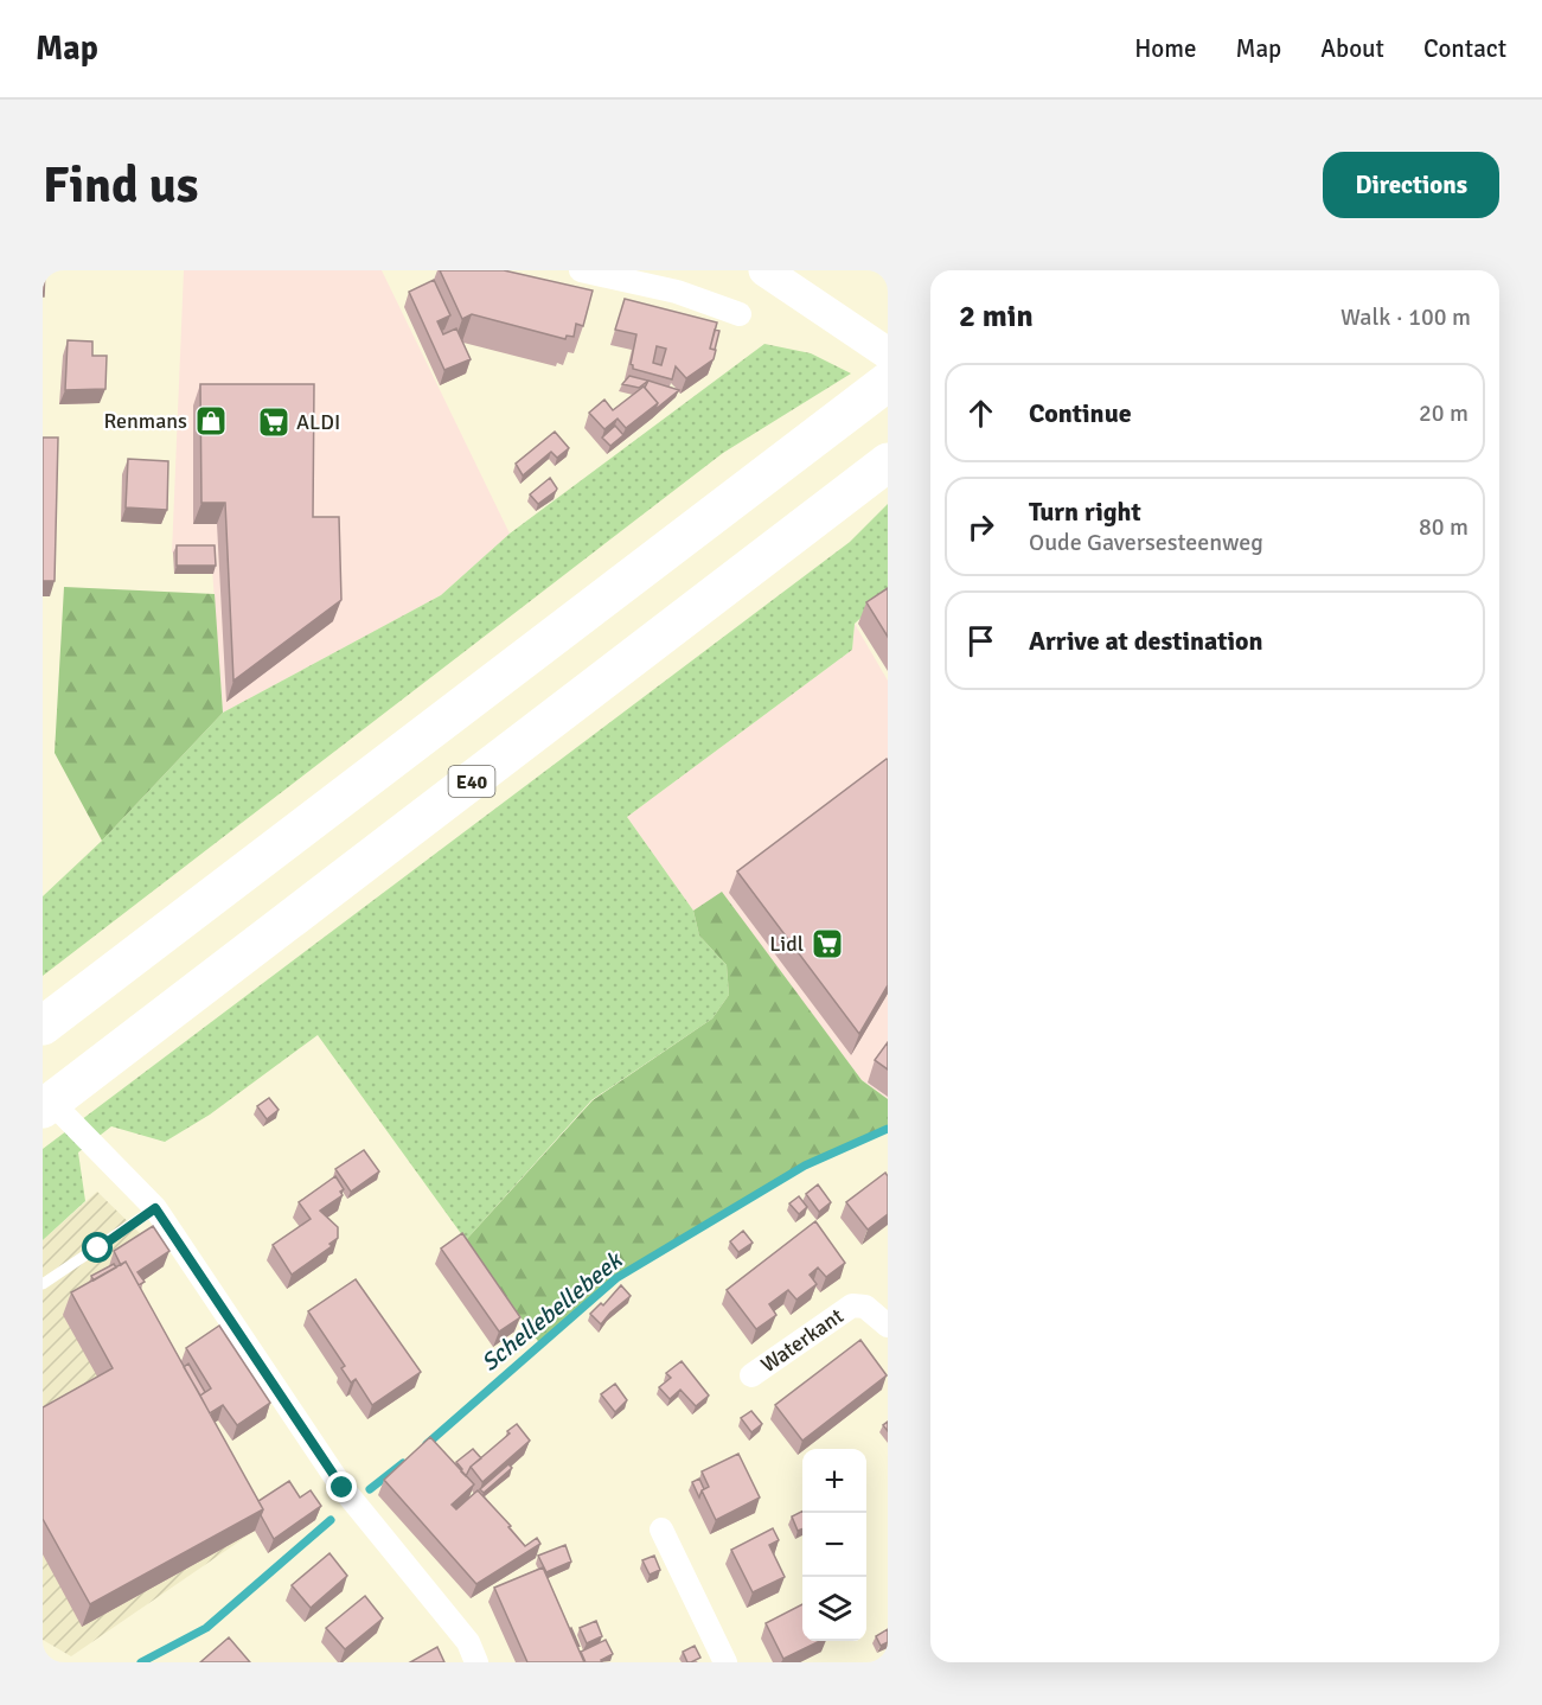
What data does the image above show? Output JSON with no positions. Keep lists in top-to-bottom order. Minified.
{"streets":{"highway":["E40"],"street":["Waterkant"]},"water":["Schellebellebeek"],"places":{"shop":["Renmans"],"supermarket":["ALDI","Lidl"]},"page":{"header":"Map","nav":["Home","Map","About","Contact"],"buttons":"Directions","title":"Find us","heading":["2 min","Walk · 100 m"],"list":[["Continue","20 m"],["Turn right","Oude Gaversesteenweg","80 m"],"Arrive at destination"],"map_buttons":["+","−"]}}
